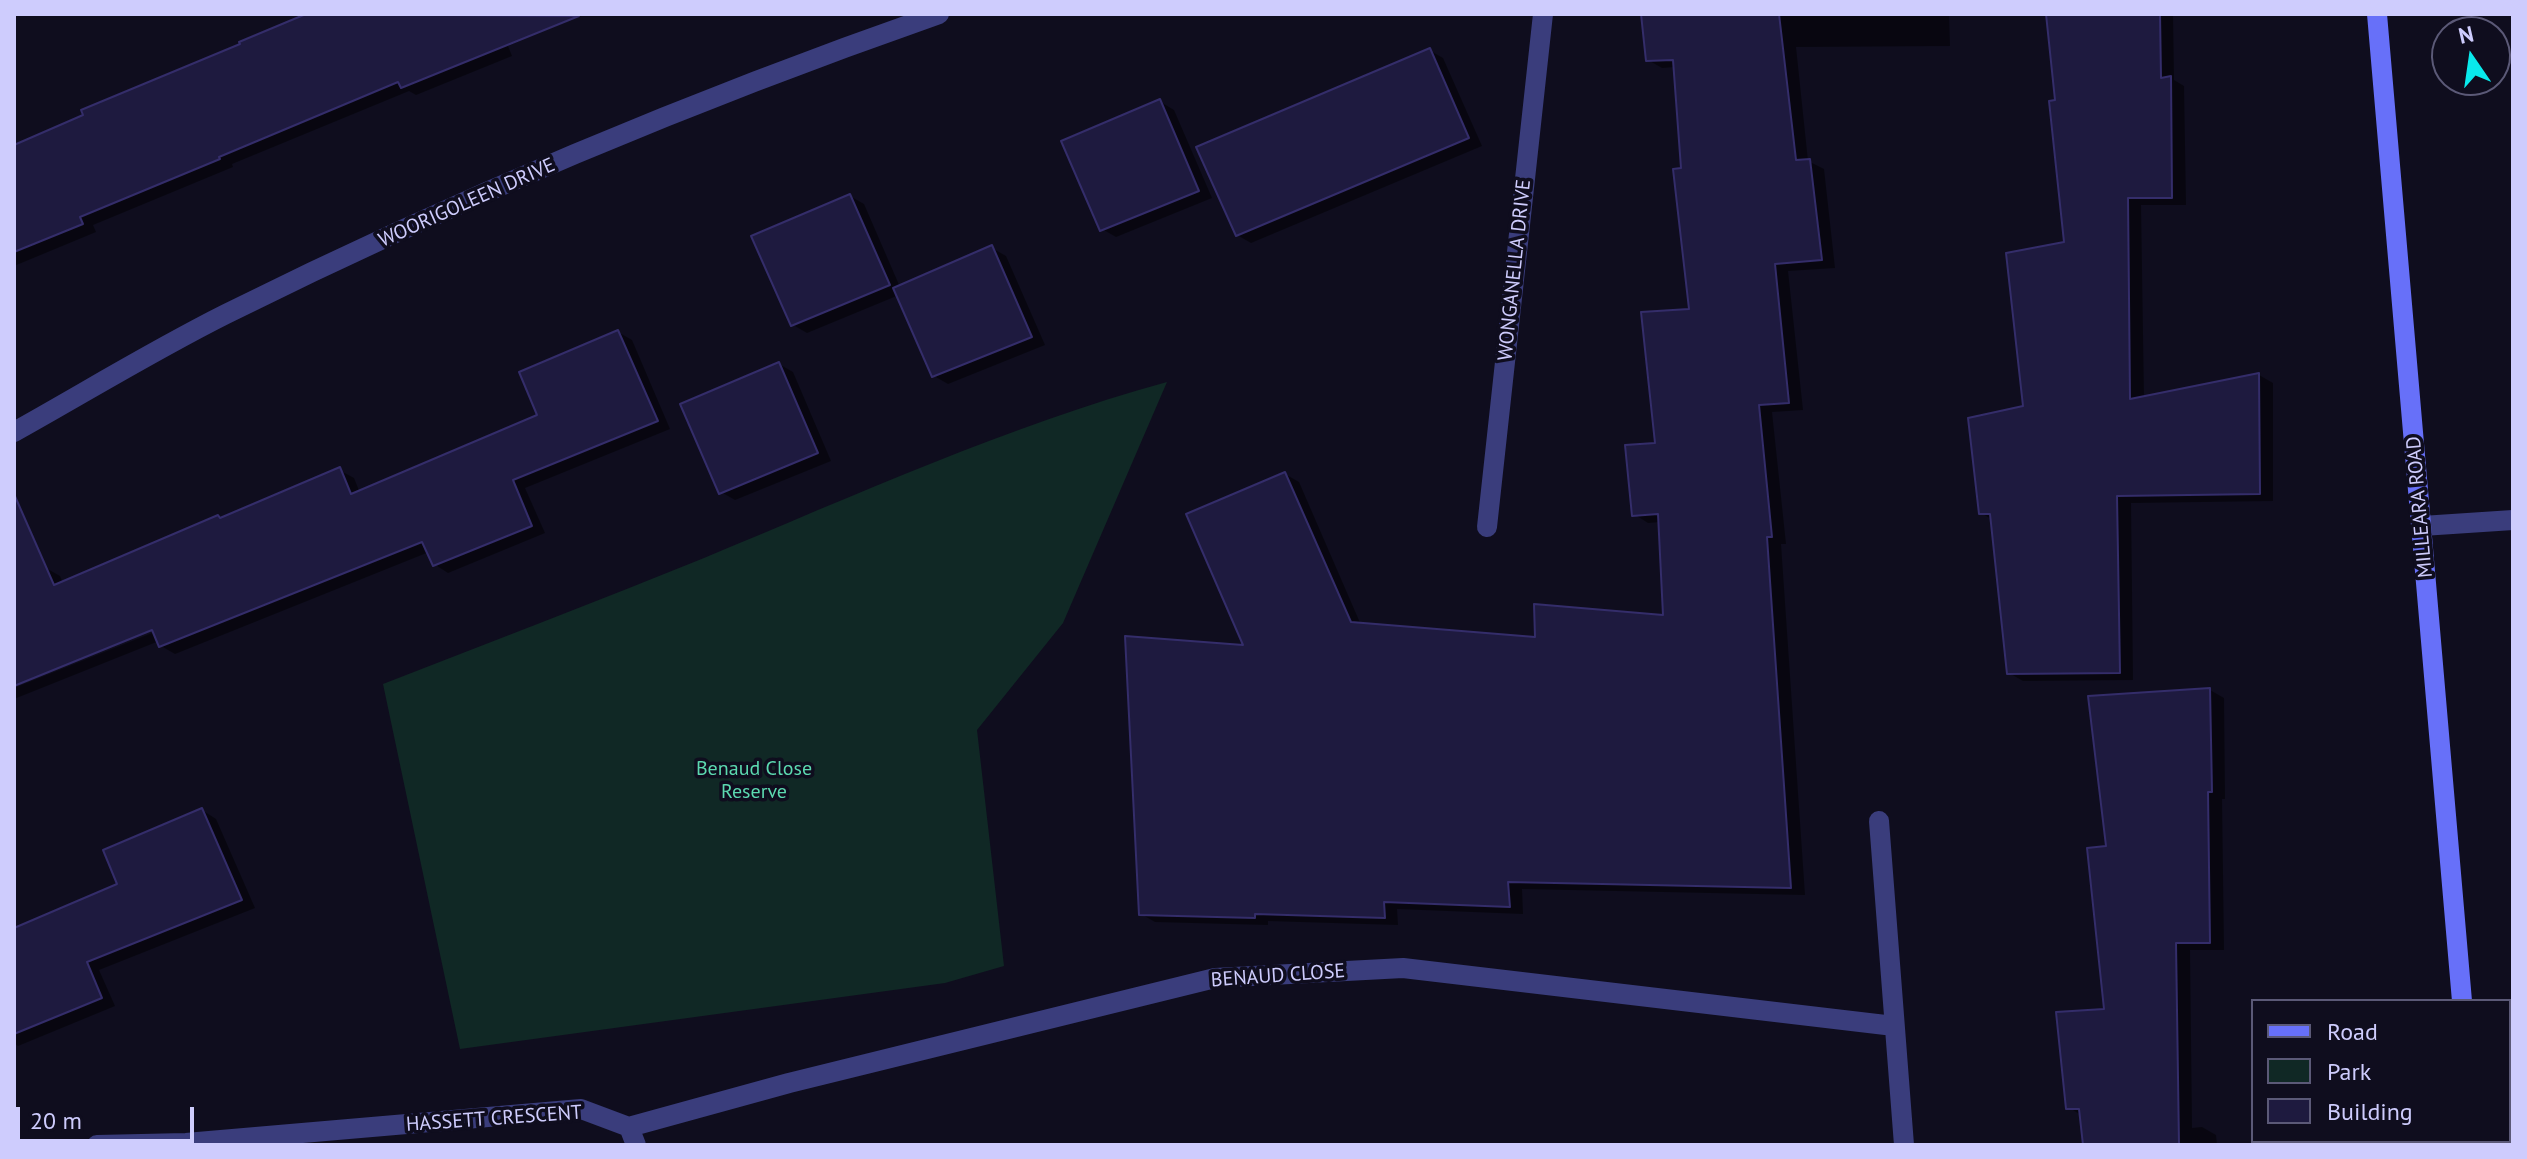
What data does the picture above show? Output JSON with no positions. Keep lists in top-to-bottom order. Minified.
{"streets":{"main road":["MILLEARA ROAD"],"street":["WOORIGOLEEN DRIVE","WONGANELLA DRIVE","BENAUD CLOSE","HASSETT CRESCENT"]},"crossings":[["BENAUD CLOSE","HASSETT CRESCENT"]],"parks":["Benaud Close Reserve"],"legend":["Road","Park","Building"],"scale_bar":"20 m","north":"top"}
